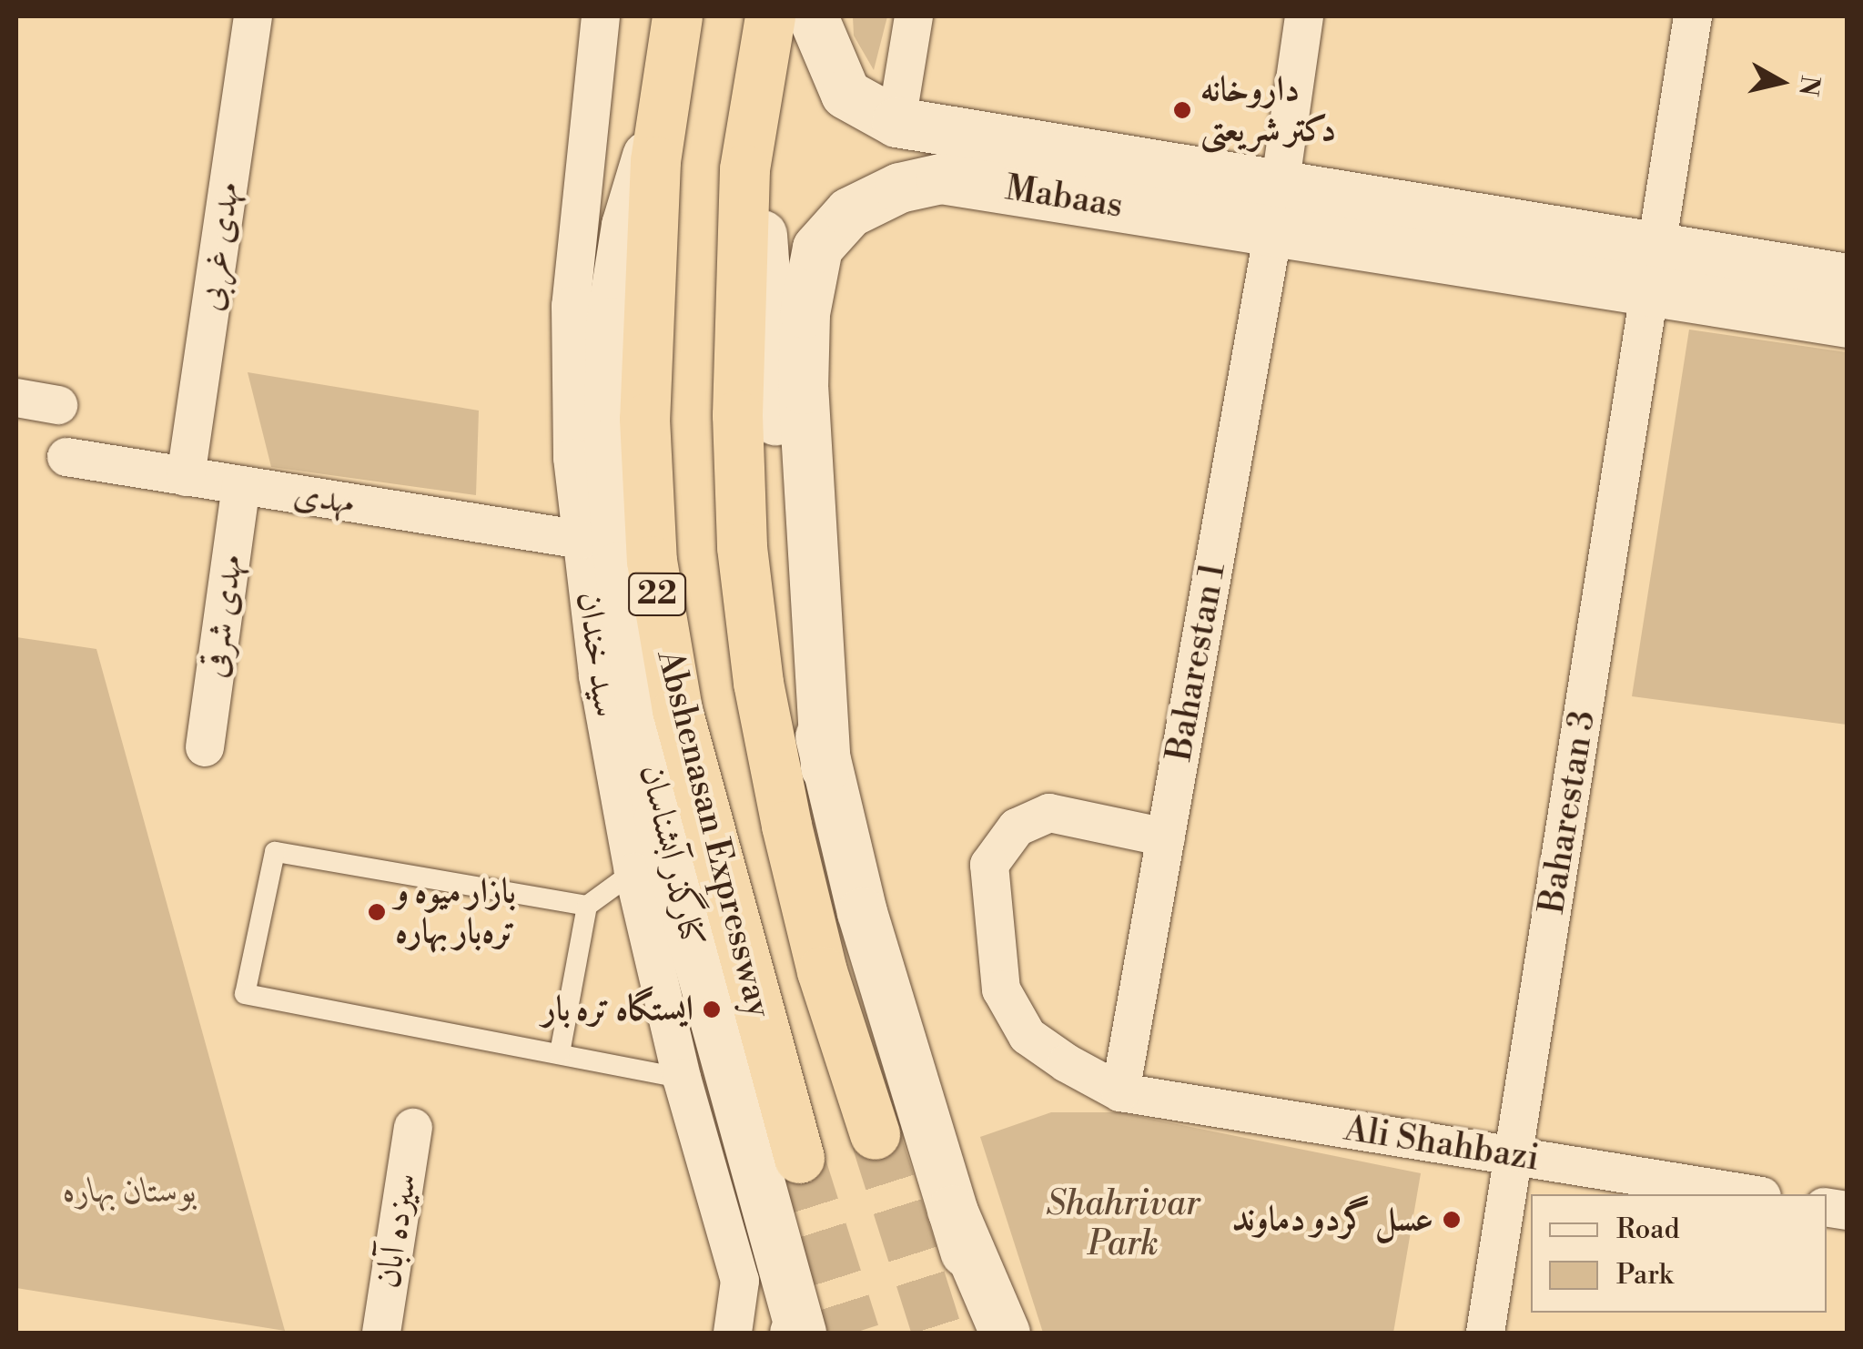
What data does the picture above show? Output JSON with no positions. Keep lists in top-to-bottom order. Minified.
{"streets":{"highway":["22","Abshenasan Expressway"],"street":["Mabaas","مهدی غربی","مهدی","مهدی شرقی","سید خندان","Baharestan 1","Baharestan 3","کنارگذر آبشناسان","Ali Shahbazi","سیزده آبان"]},"crossings":[["Mabaas","Baharestan 1"],["Mabaas","Baharestan 3"],["مهدی غربی","مهدی"],["مهدی","مهدی شرقی"],["مهدی","سید خندان"],["Baharestan 1","Ali Shahbazi"],["Baharestan 3","Ali Shahbazi"],["Abshenasan Expressway","کنارگذر آبشناسان"]],"parks":["بوستان بهاره","Shahrivar Park"],"places":["داروخانه دکتر شریعتی","بازار میوه و تره‌بار بهاره","ایستگاه تره بار","عسل گردو دماوند"],"legend":["Road","Park"],"north":"right"}
